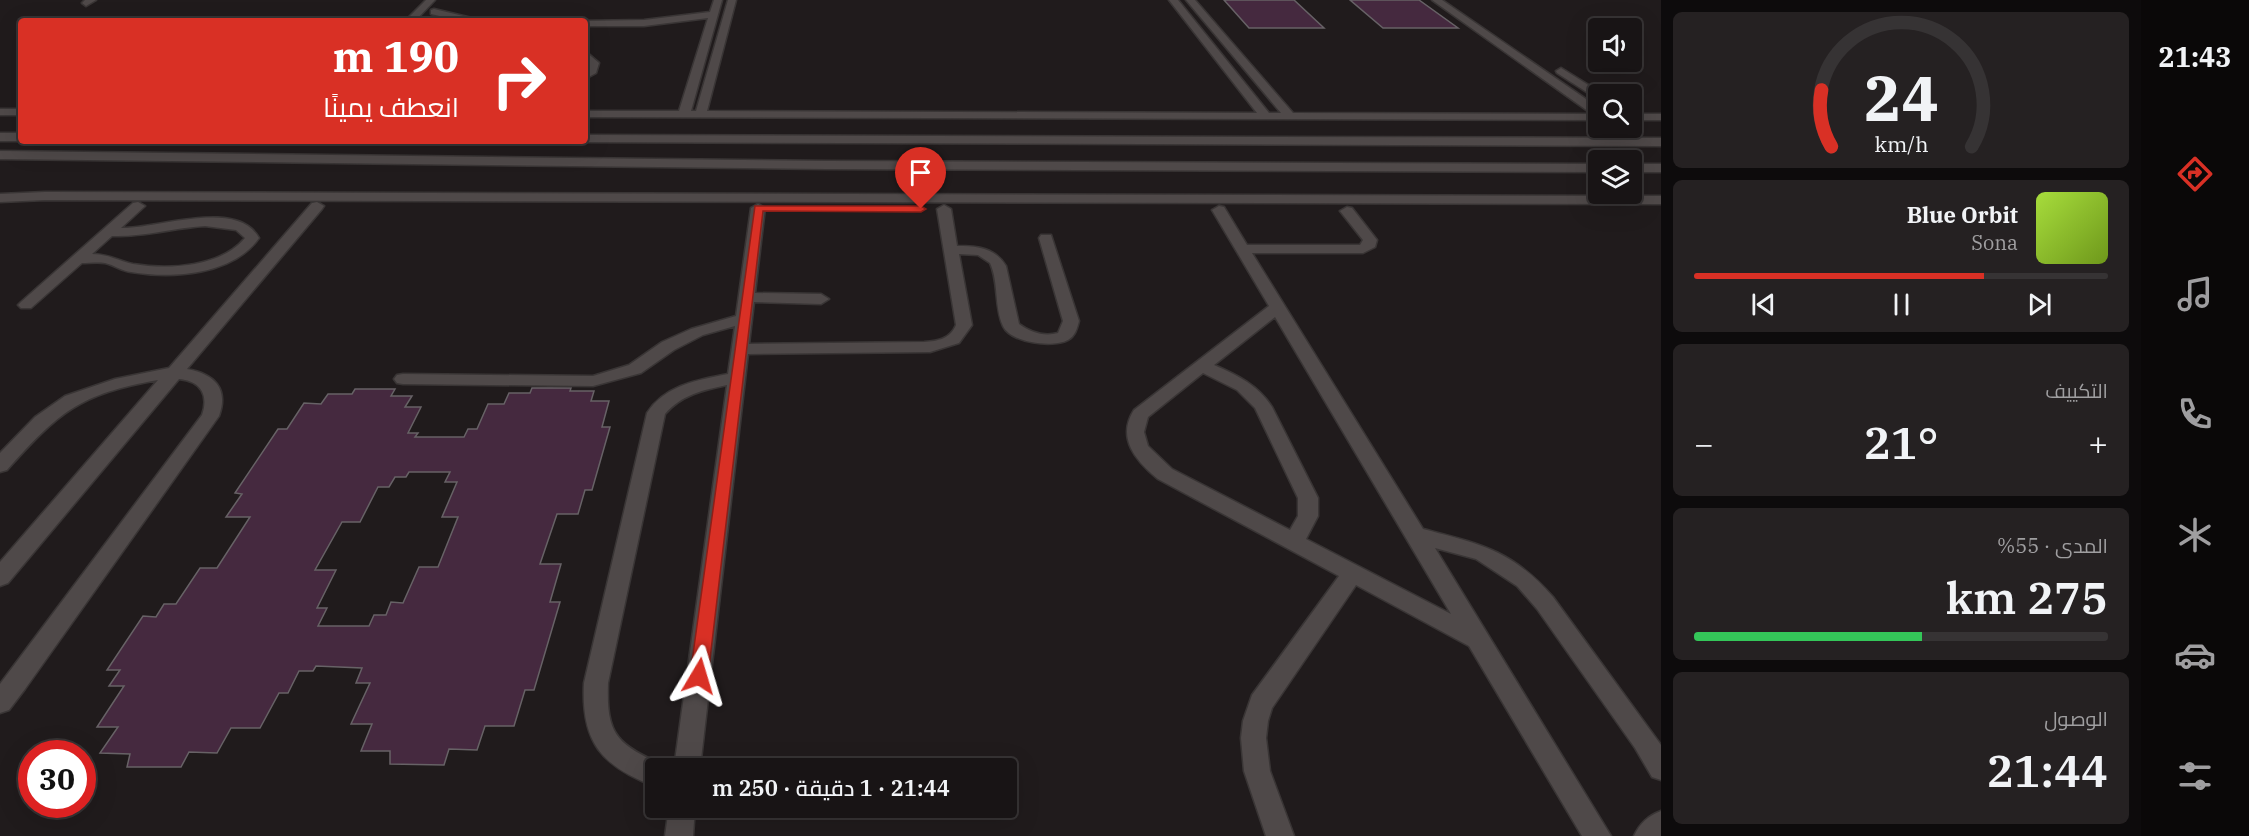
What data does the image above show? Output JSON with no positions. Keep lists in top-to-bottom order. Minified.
{"page":{"tabs":"21:43","turn":["190 m","انعطف يمينًا"],"song":["Blue Orbit","Sona"],"tile":["التكييف",["المدى · 55%","275 km"],["الوصول","21:44"]],"heat":["−","21°","+"],"limit":"30","trip":"21:44 · 1 دقيقة · 250 m","gauge":["24","km/h"]}}
